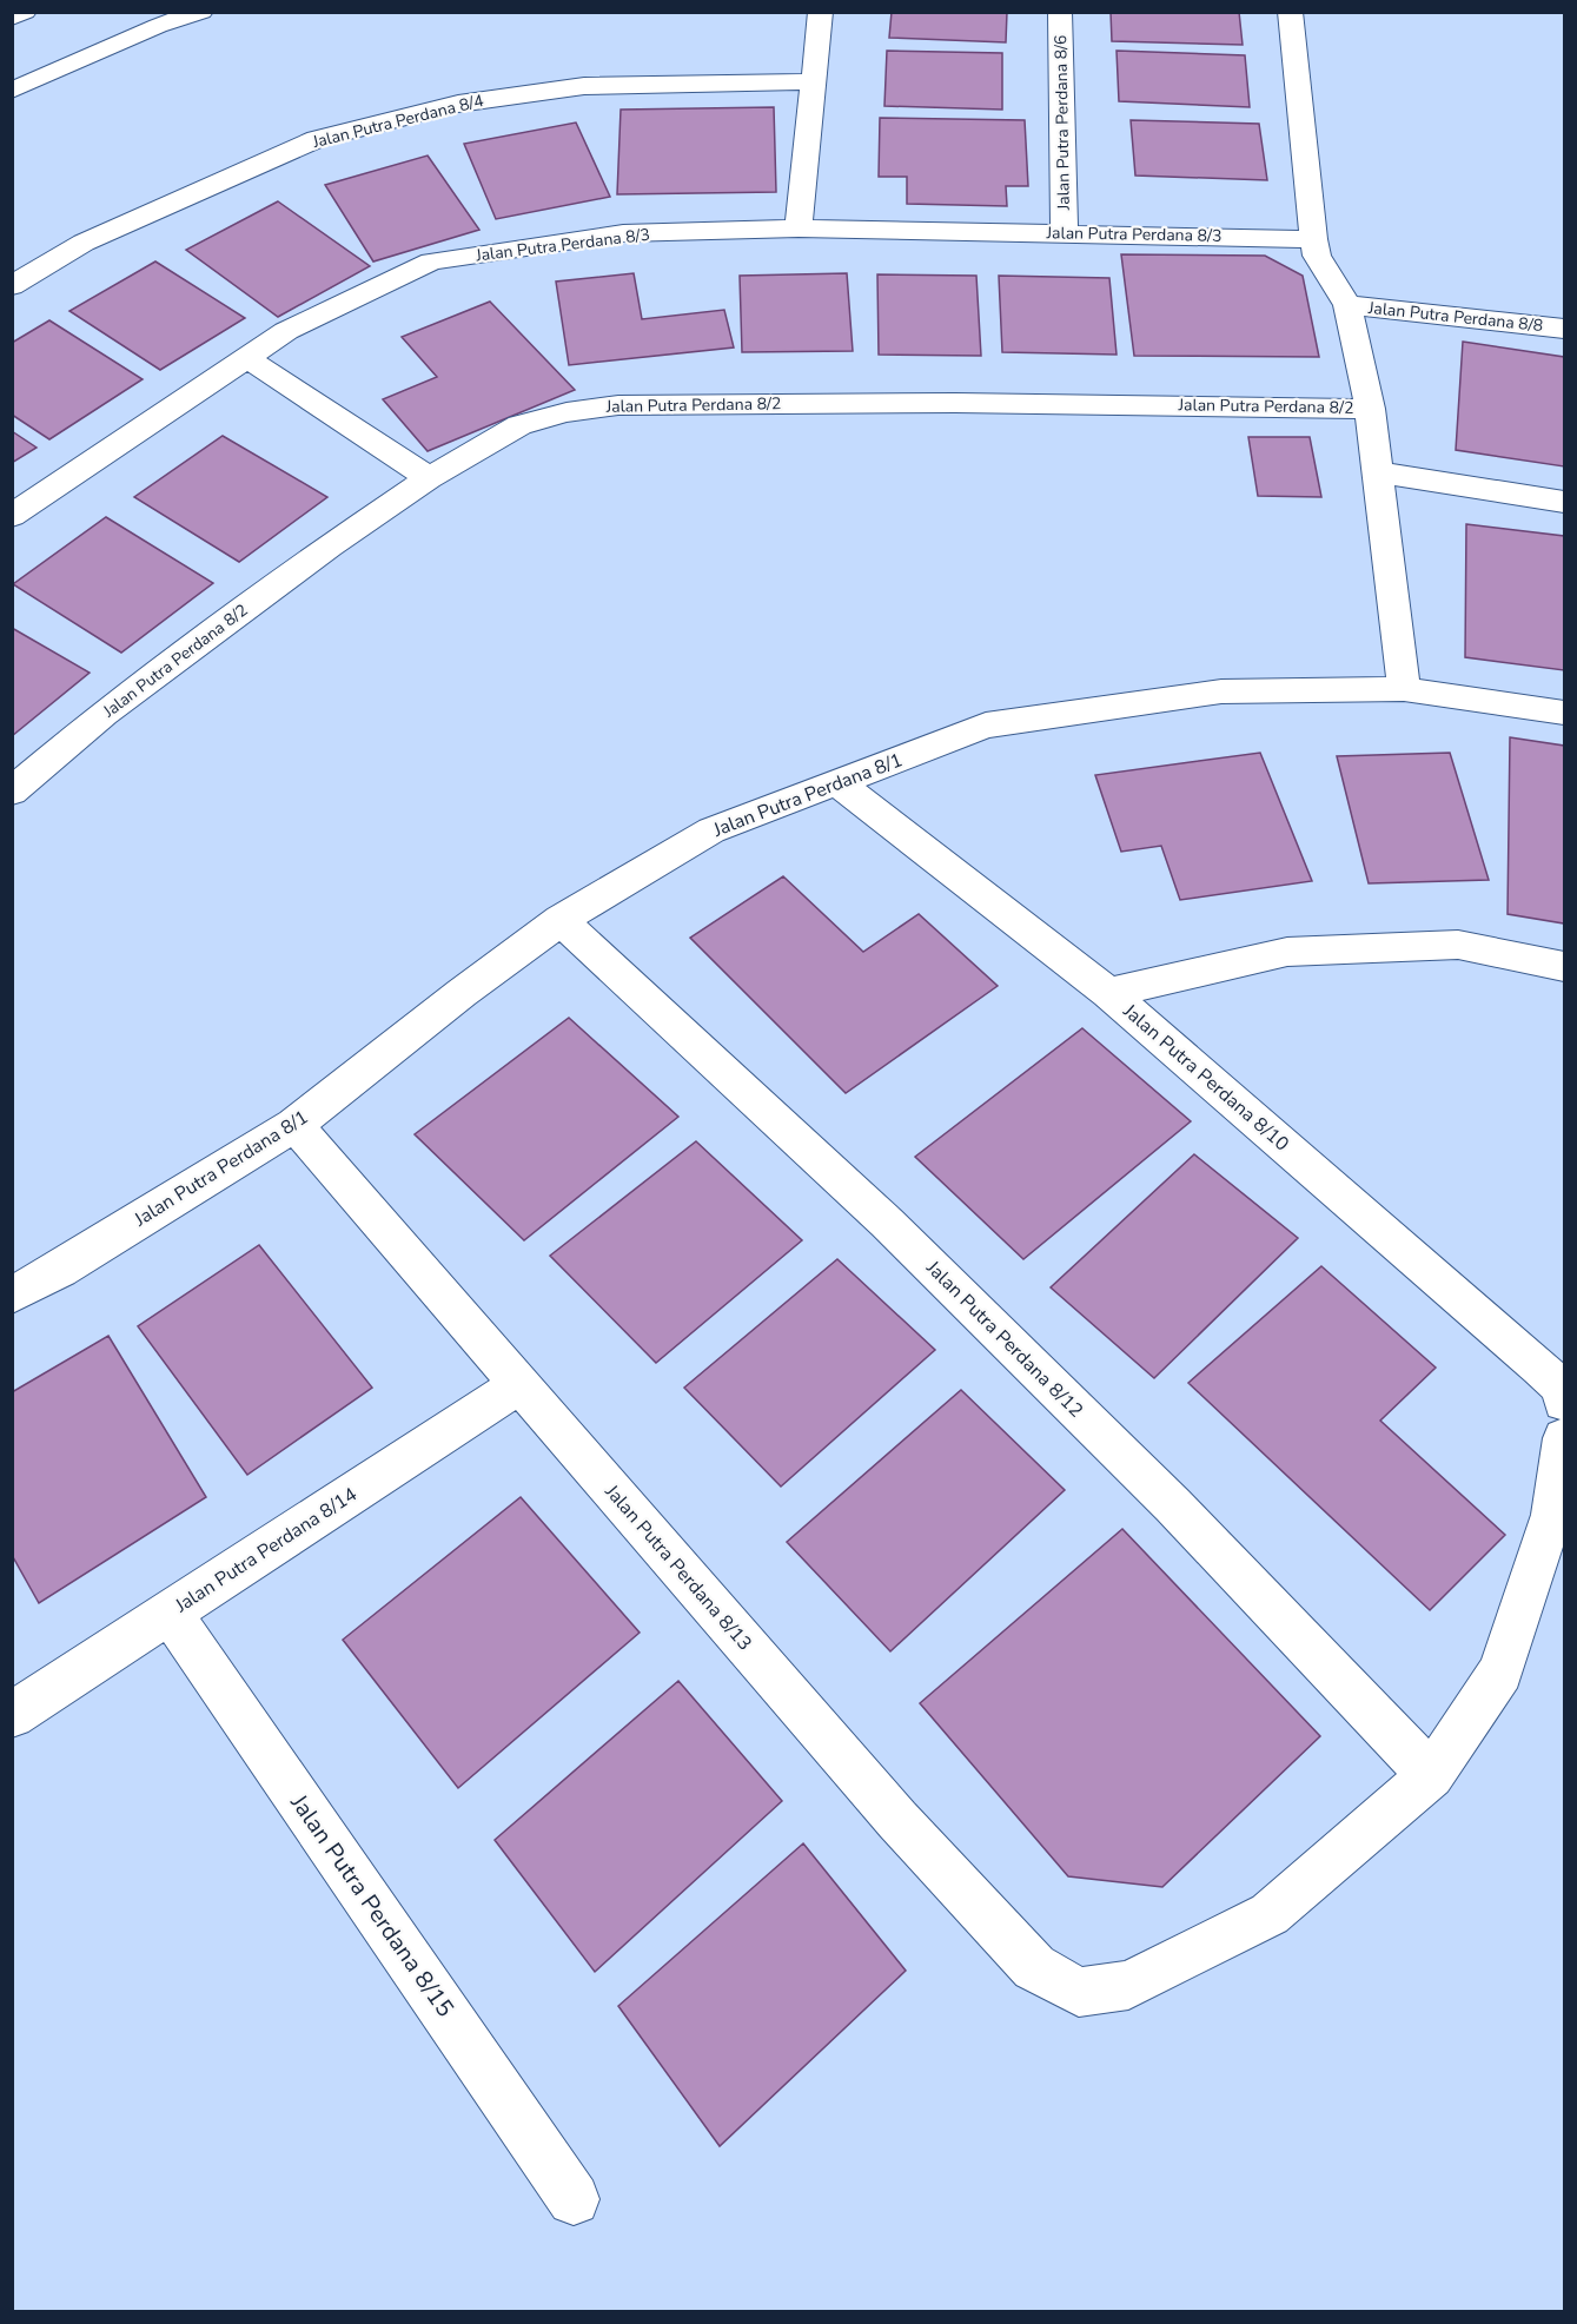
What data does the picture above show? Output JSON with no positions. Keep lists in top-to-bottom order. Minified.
{"streets":{"street":["Jalan Putra Perdana 8/4","Jalan Putra Perdana 8/6","Jalan Putra Perdana 8/3","Jalan Putra Perdana 8/8","Jalan Putra Perdana 8/2","Jalan Putra Perdana 8/1","Jalan Putra Perdana 8/10","Jalan Putra Perdana 8/12","Jalan Putra Perdana 8/14","Jalan Putra Perdana 8/13","Jalan Putra Perdana 8/15"]},"crossings":[["Jalan Putra Perdana 8/6","Jalan Putra Perdana 8/3"],["Jalan Putra Perdana 8/1","Jalan Putra Perdana 8/10"],["Jalan Putra Perdana 8/1","Jalan Putra Perdana 8/12"],["Jalan Putra Perdana 8/1","Jalan Putra Perdana 8/13"],["Jalan Putra Perdana 8/12","Jalan Putra Perdana 8/13"],["Jalan Putra Perdana 8/14","Jalan Putra Perdana 8/13"],["Jalan Putra Perdana 8/14","Jalan Putra Perdana 8/15"]]}
